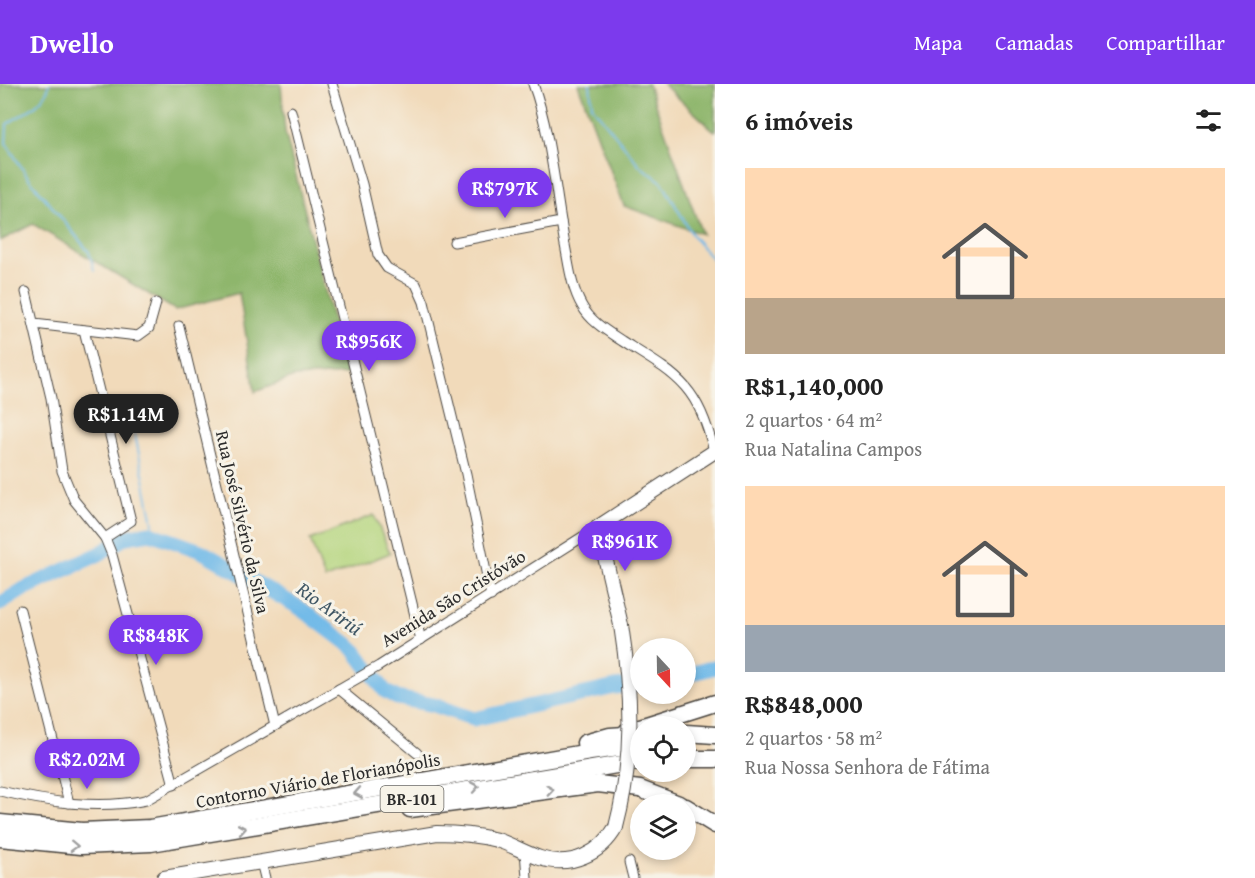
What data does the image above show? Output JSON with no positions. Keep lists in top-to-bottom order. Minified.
{"streets":{"highway":["Contorno Viário de Florianópolis","BR-101"],"main road":["Avenida São Cristóvão"],"street":["Rua José Silvério da Silva"]},"crossings":[["Rua José Silvério da Silva","Avenida São Cristóvão"],["Contorno Viário de Florianópolis","BR-101"]],"water":["Rio Aririú"],"north":"bottom","page":{"header":"Dwello","nav":["Mapa","Camadas","Compartilhar"],"heading":"6 imóveis","list":[{"name":"R$1,140,000","note":"2 quartos · 64 m² · Rua Natalina Campos"},{"name":"R$848,000","note":"2 quartos · 58 m² · Rua Nossa Senhora de Fátima"}],"price":["R$797K","R$956K","R$1.14M","R$961K","R$848K","R$2.02M"]}}
